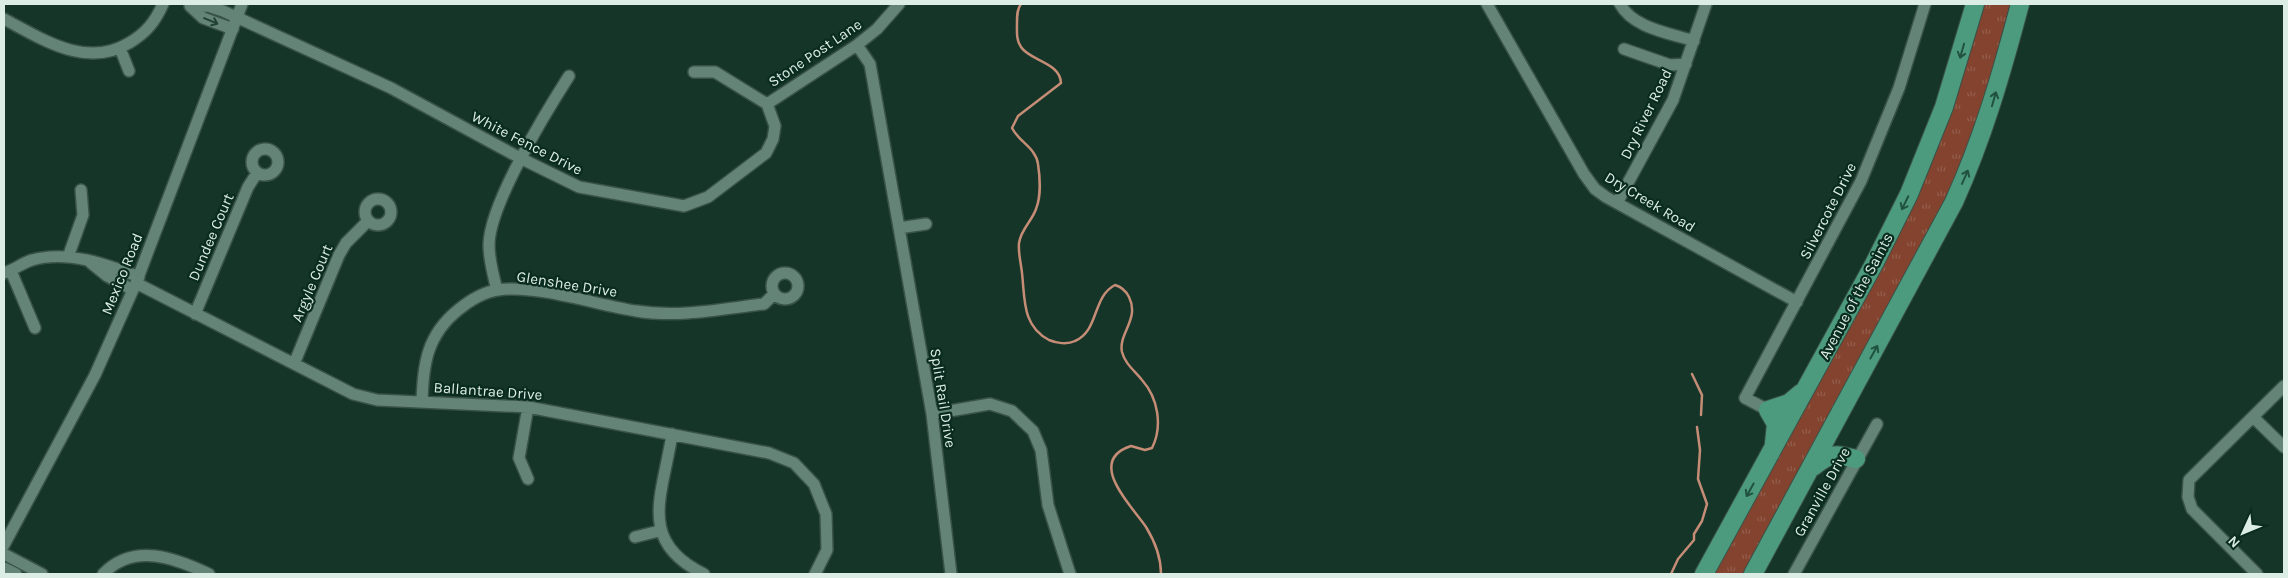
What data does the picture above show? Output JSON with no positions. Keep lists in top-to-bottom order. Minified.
{"streets":{"highway":["Avenue of the Saints"],"street":["Stone Post Lane","Dry River Road","White Fence Drive","Dry Creek Road","Silvercote Drive","Dundee Court","Mexico Road","Argyle Court","Glenshee Drive","Ballantrae Drive","Split Rail Drive","Granville Drive"]},"crossings":[["Stone Post Lane","White Fence Drive"],["Stone Post Lane","Split Rail Drive"],["Dry River Road","Dry Creek Road"],["White Fence Drive","Mexico Road"],["Dry Creek Road","Silvercote Drive"],["Dundee Court","Ballantrae Drive"],["Mexico Road","Ballantrae Drive"],["Argyle Court","Ballantrae Drive"],["Glenshee Drive","Ballantrae Drive"]],"north":"bottom left"}
